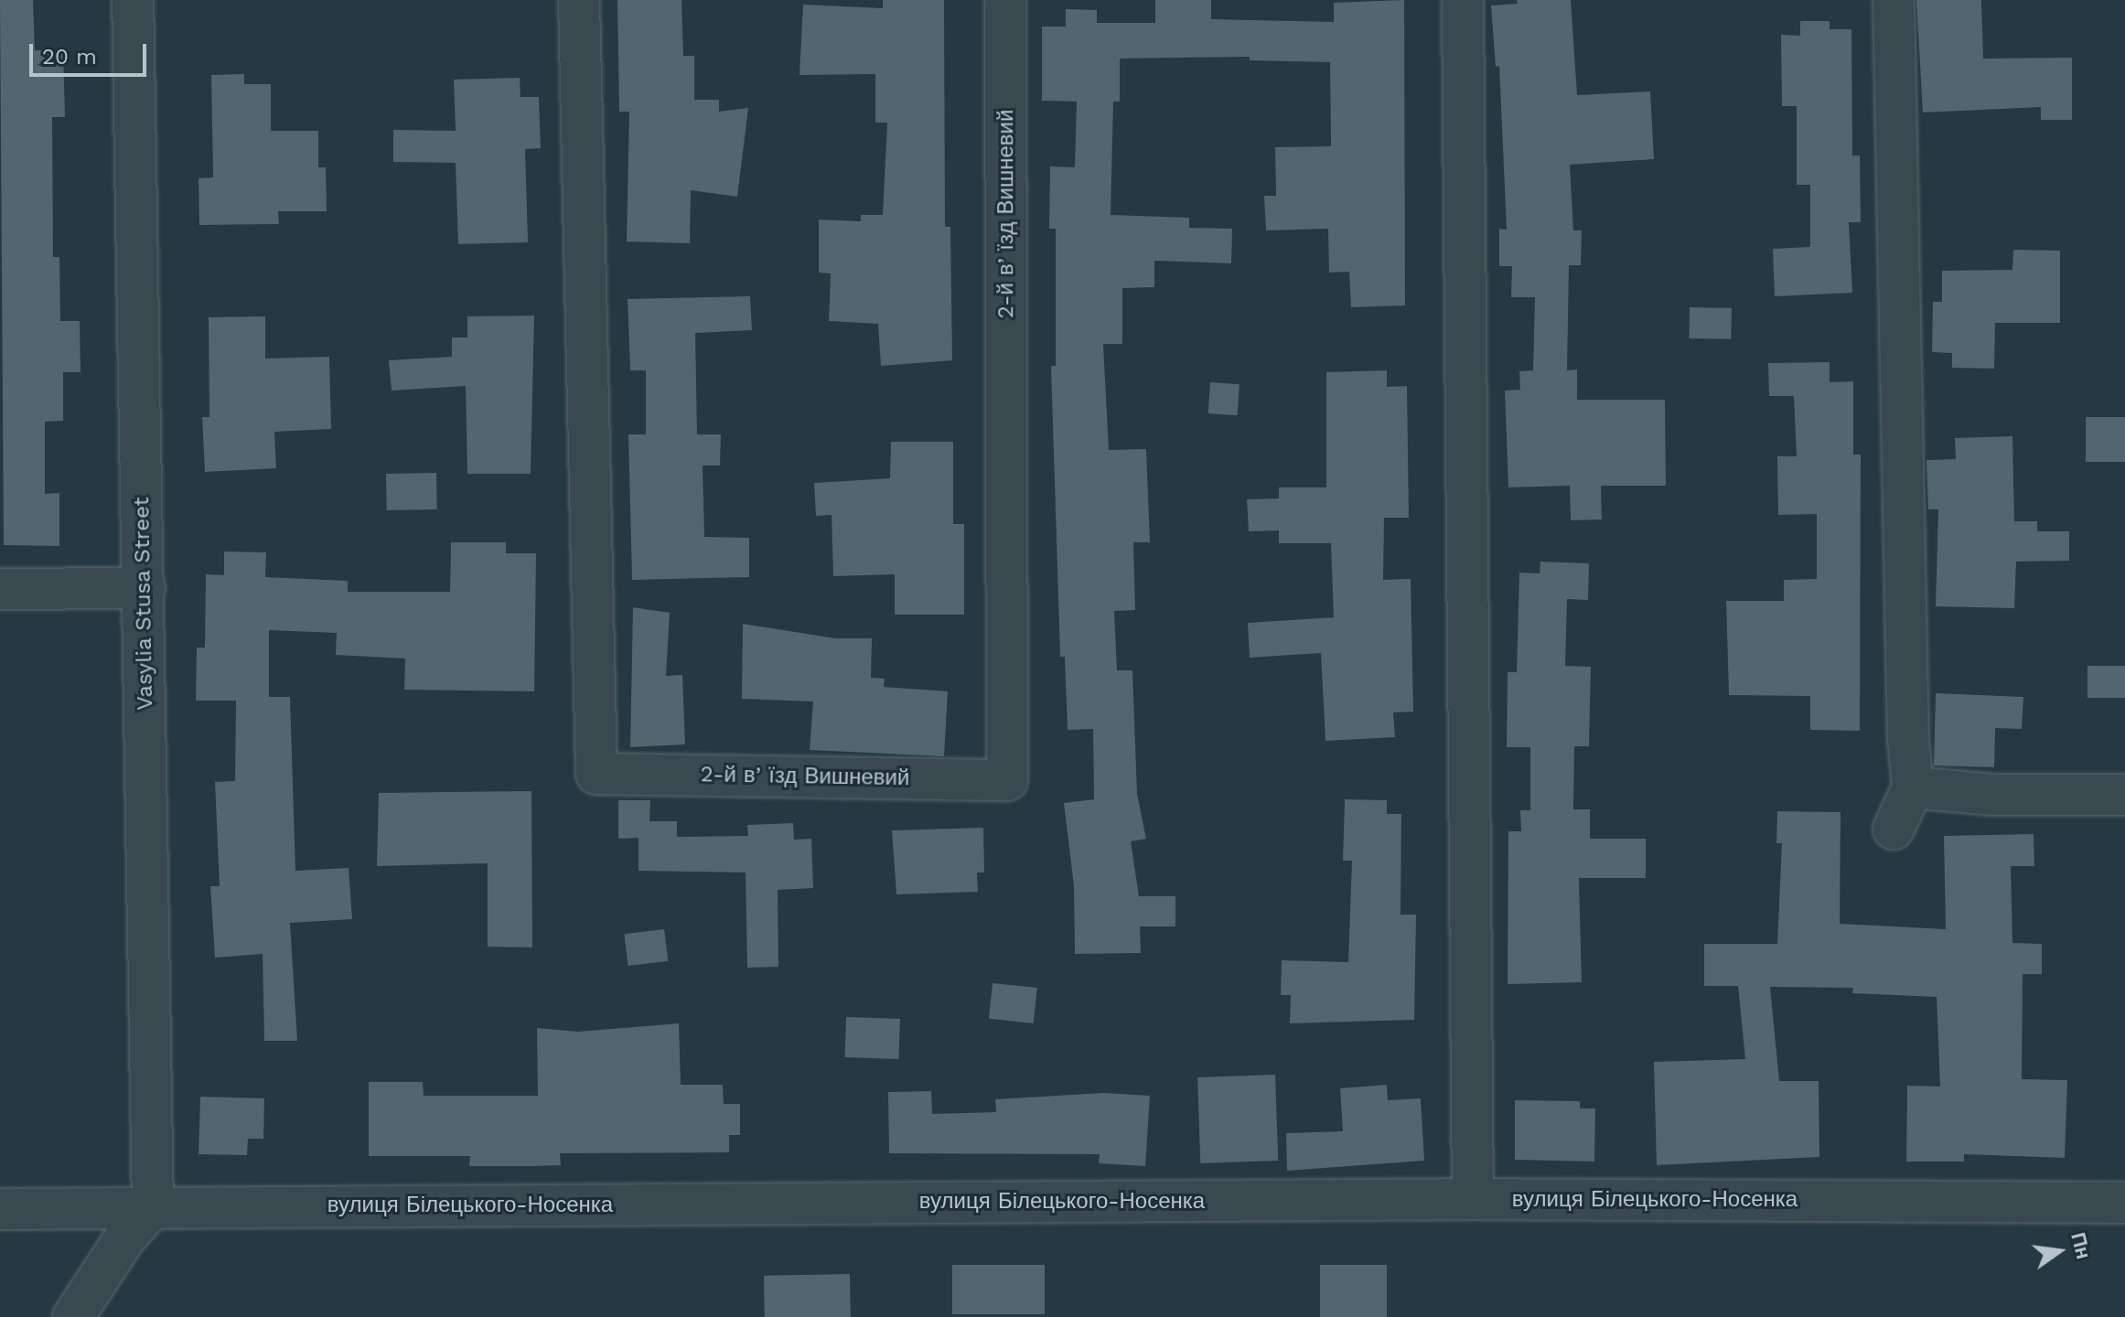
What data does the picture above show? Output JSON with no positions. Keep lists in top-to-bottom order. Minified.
{"streets":{"street":["2-й вʼїзд Вишневий","Vasylia Stusa Street","вулиця Білецького-Носенка"]},"crossings":[["Vasylia Stusa Street","вулиця Білецького-Носенка"]],"scale_bar":"20 m","north":"right"}
